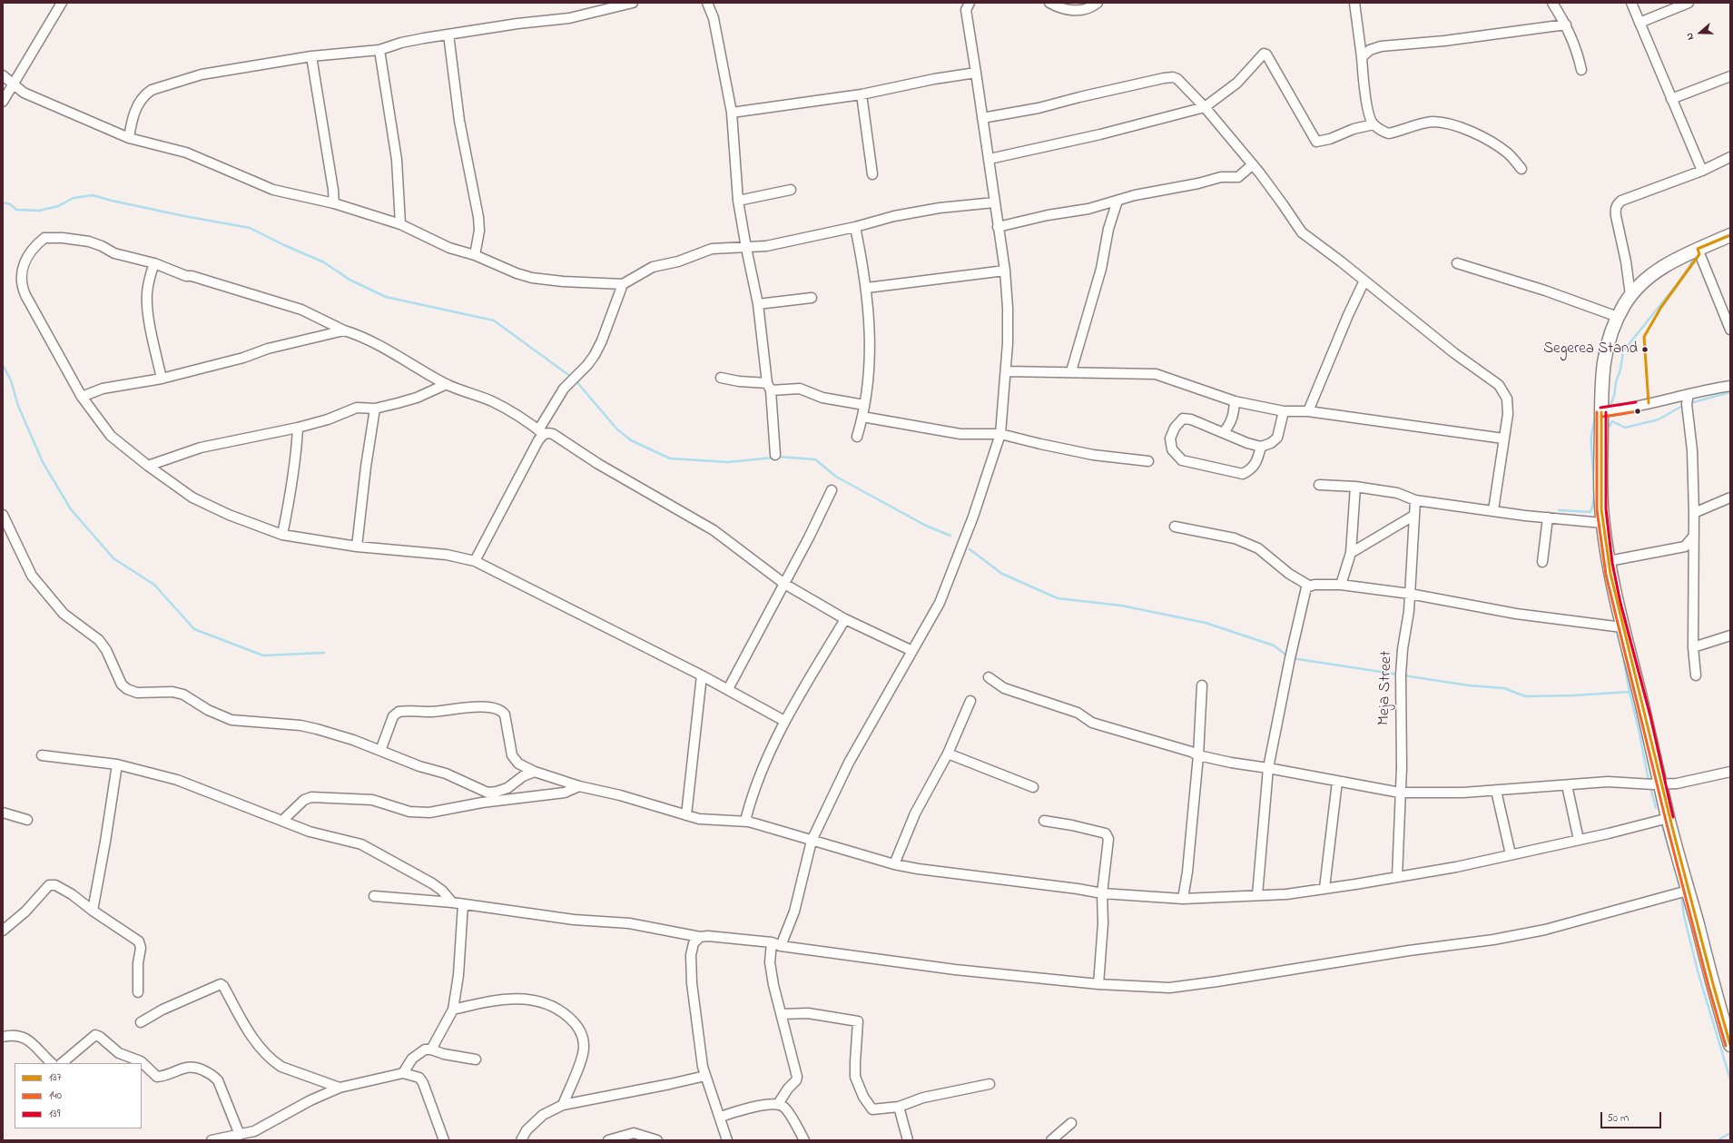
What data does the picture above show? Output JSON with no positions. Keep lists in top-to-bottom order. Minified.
{"streets":{"street":["Meja Street"]},"places":["Segerea Stand"],"lines":["transit line 137","transit line 139","transit line 140"],"legend":["137","140","139"],"scale_bar":"50 m","north":"left"}
